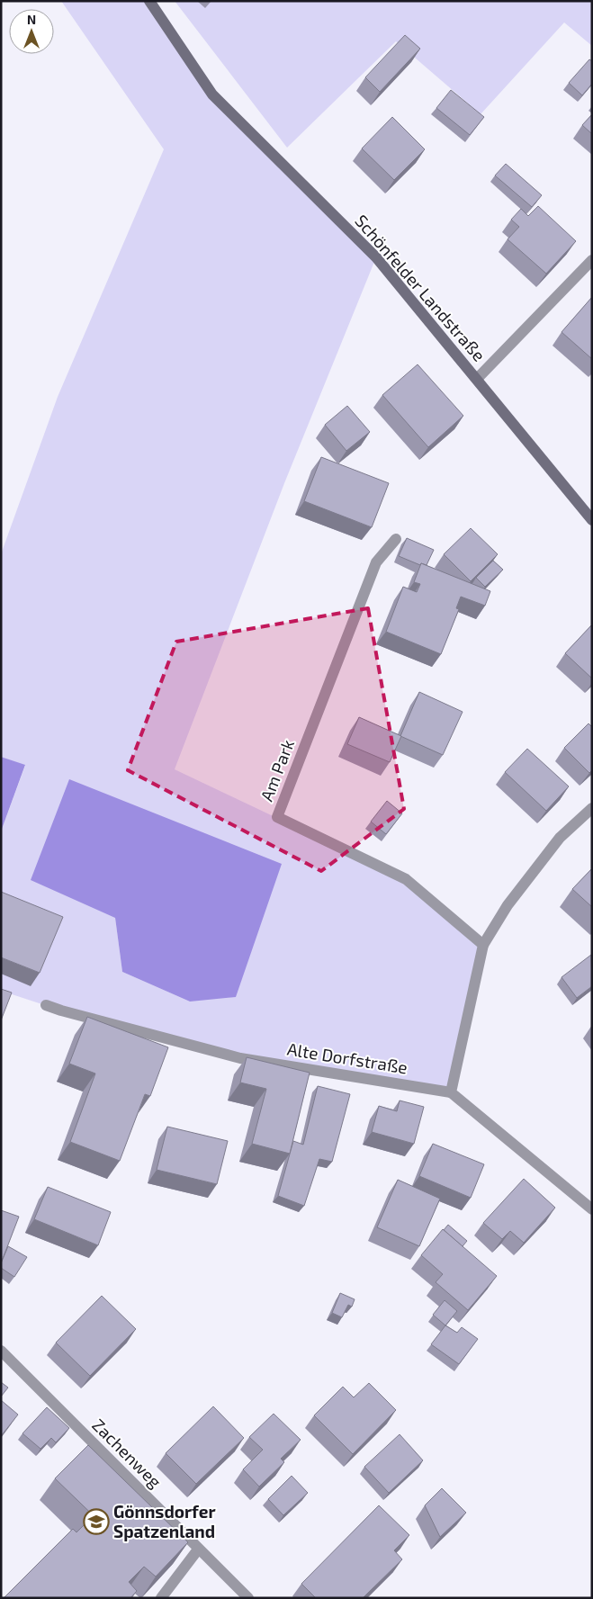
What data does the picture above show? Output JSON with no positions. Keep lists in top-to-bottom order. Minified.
{"streets":{"street":["Schönfelder Landstraße","Am Park","Alte Dorfstraße","Zachenweg"]},"places":{"school or university":["Gönnsdorfer Spatzenland"]},"north":"top"}
